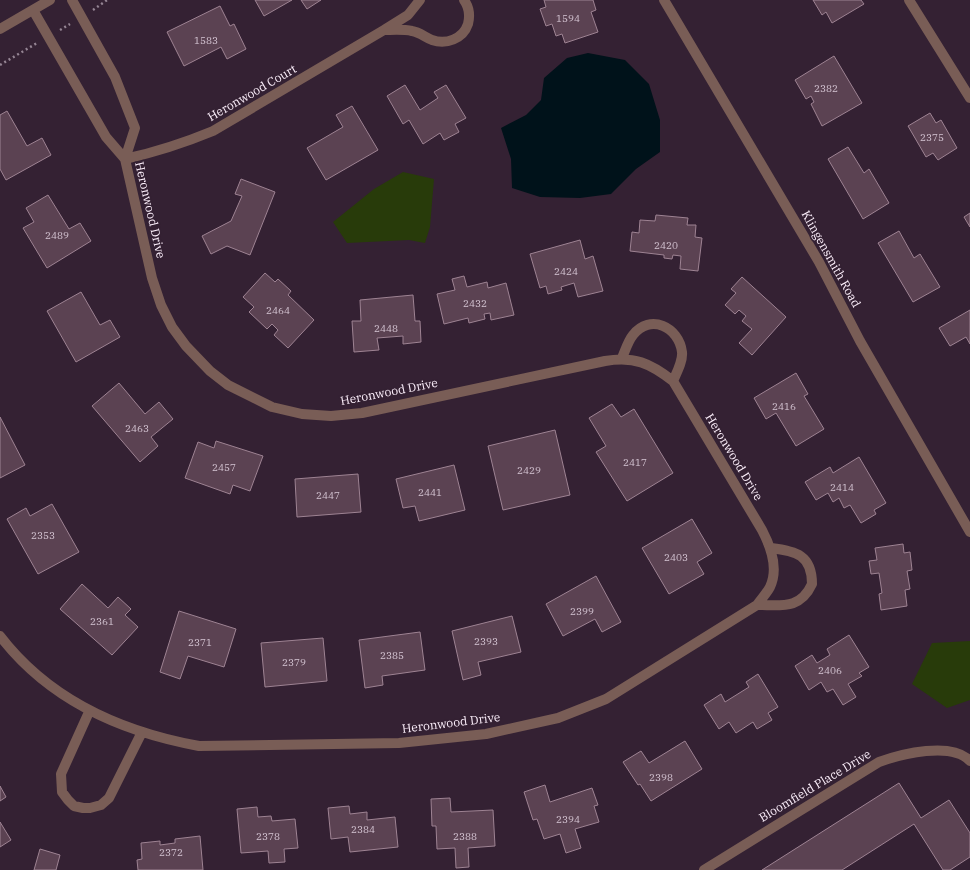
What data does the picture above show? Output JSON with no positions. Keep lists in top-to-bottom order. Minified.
{"streets":{"street":["Heronwood Court","Heronwood Drive","Klingensmith Road","Bloomfield Place Drive"]},"crossings":[["Heronwood Court","Heronwood Drive"]],"house_numbers":["1594","1583","2382","2375","2489","2420","2424","2432","2464","2448","2416","2463","2417","2457","2429","2414","2441","2447","2353","2403","2399","2361","2393","2371","2385","2379","2406","2398","2394","2384","2378","2388","2372"]}
